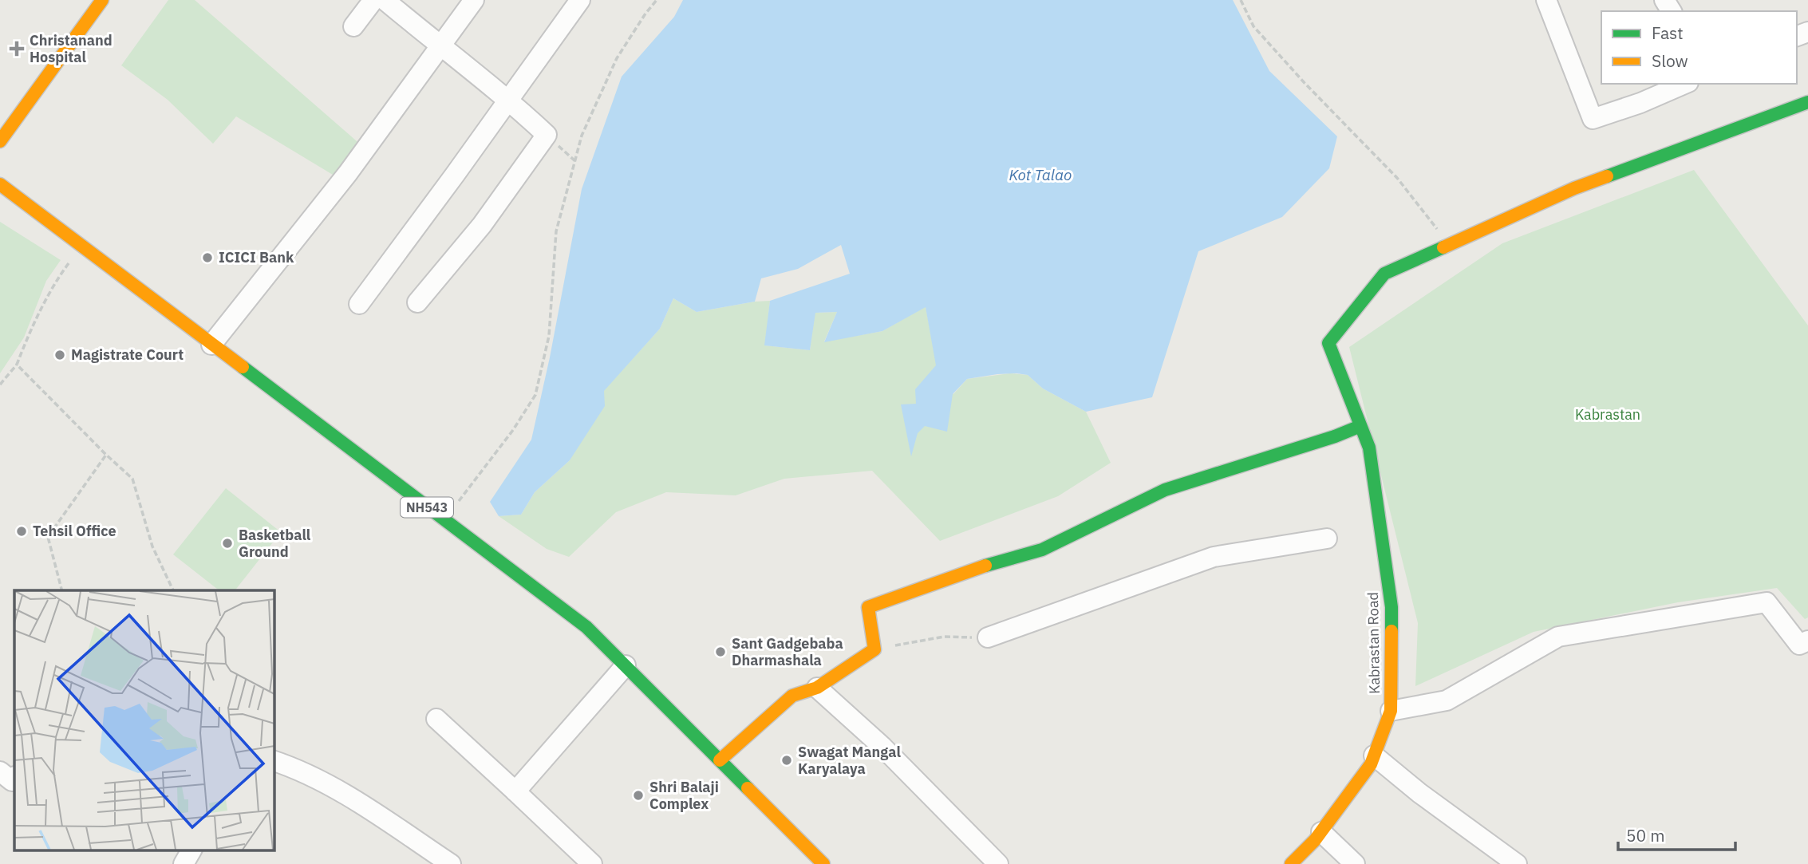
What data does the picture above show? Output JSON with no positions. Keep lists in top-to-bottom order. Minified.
{"streets":{"main road":["NH543","Kabrastan Road"]},"water":["Kot Talao"],"parks":["Kabrastan"],"places":{"health":["Christanand Hospital"],"other":["ICICI Bank","Magistrate Court","Tehsil Office","Basketball Ground","Sant Gadgebaba Dharmashala","Swagat Mangal Karyalaya","Shri Balaji Complex"]},"legend":["Fast","Slow"],"scale_bar":"50 m"}
